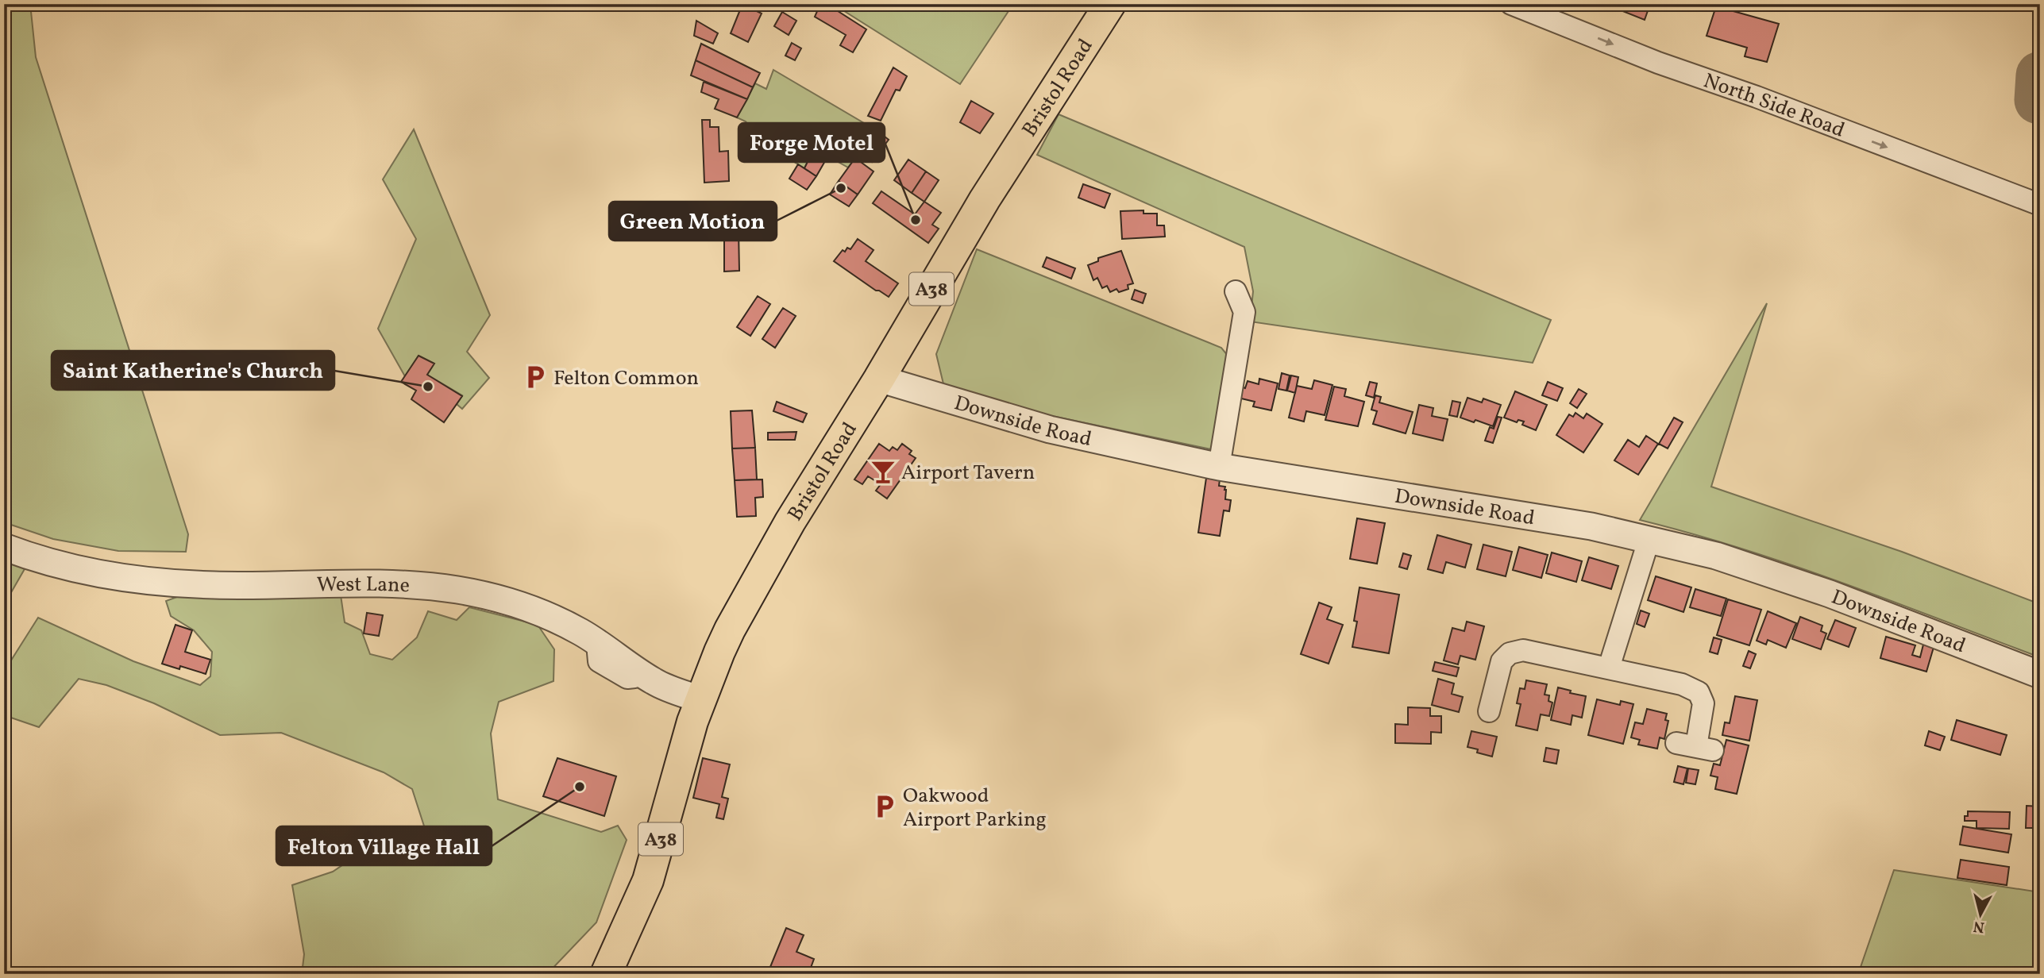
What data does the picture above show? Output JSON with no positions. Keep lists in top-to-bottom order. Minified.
{"streets":{"highway":["Bristol Road","A38"],"street":["North Side Road","Downside Road","West Lane"]},"crossings":[["Bristol Road","Downside Road"],["Bristol Road","West Lane"]],"one_way":["North Side Road"],"places":{"other":["Green Motion","Forge Motel","Saint Katherine's Church","Felton Village Hall"],"parking":["Felton Common","Oakwood Airport Parking"],"bar":["Airport Tavern"]},"north":"bottom"}
